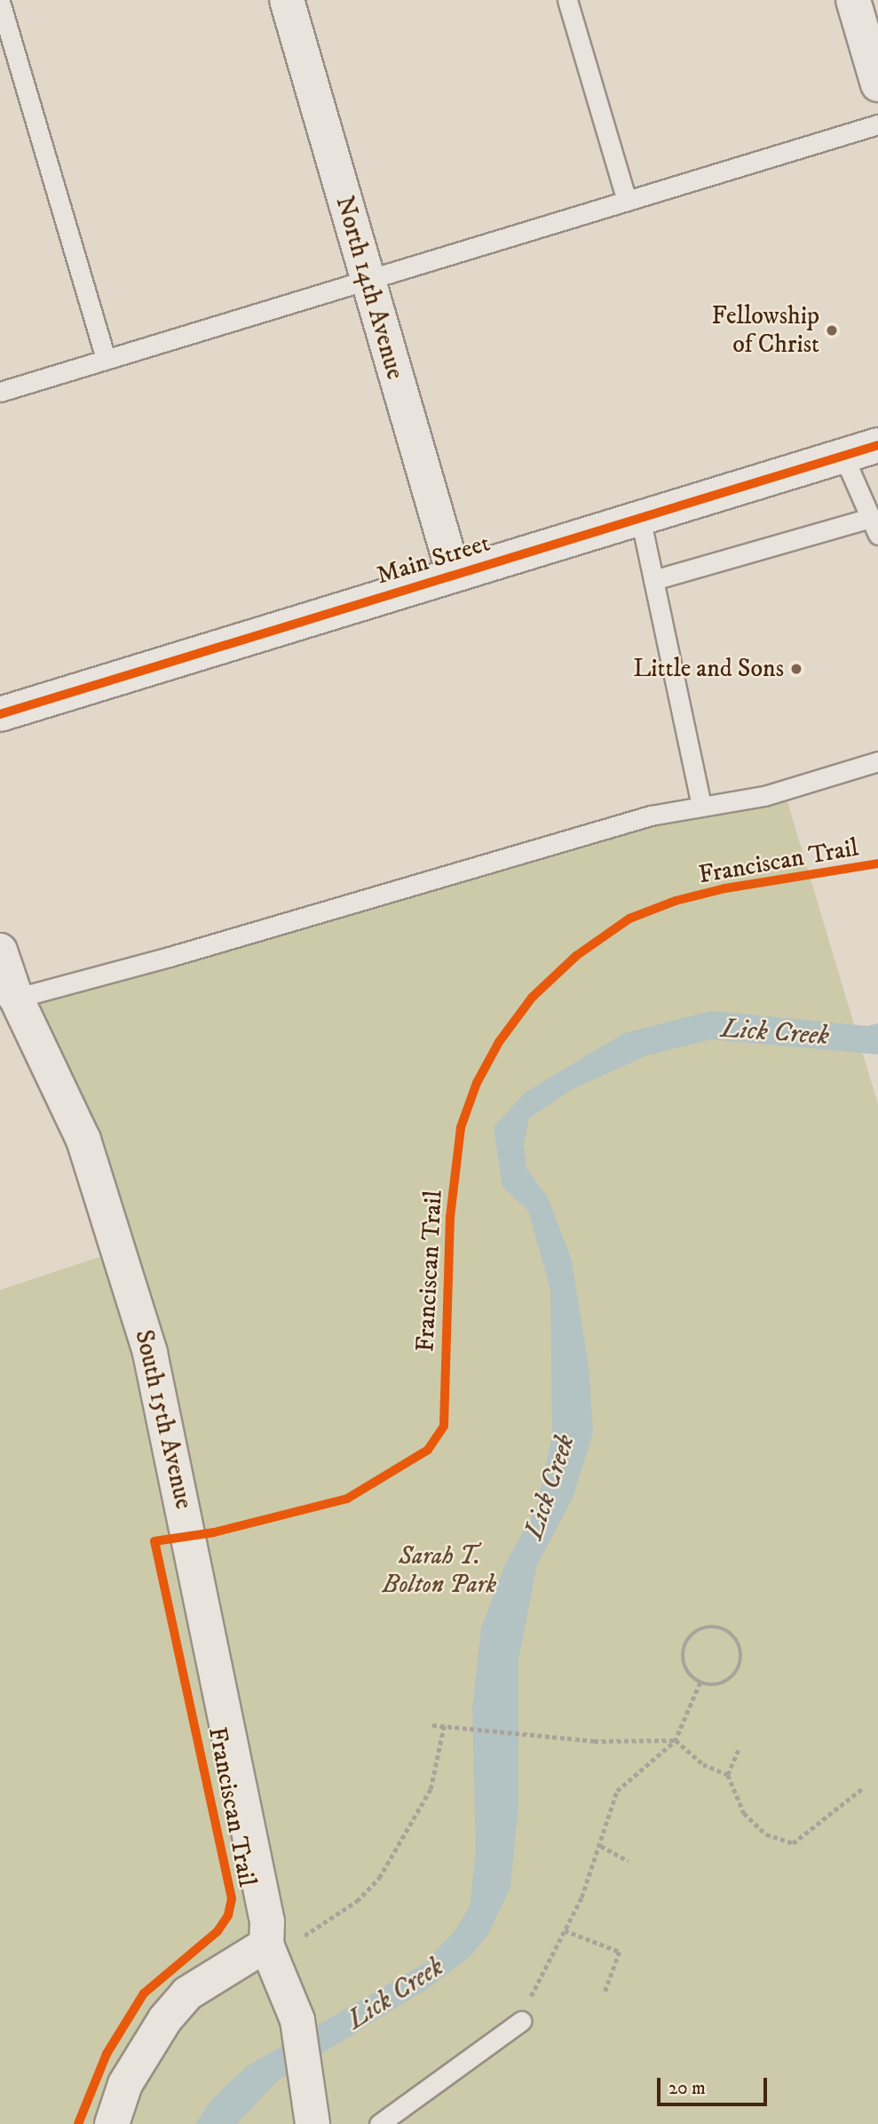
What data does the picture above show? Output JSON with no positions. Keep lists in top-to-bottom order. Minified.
{"streets":{"street":["North 14th Avenue","Main Street","South 15th Avenue"],"cycle path":["Franciscan Trail"]},"crossings":[["North 14th Avenue","Main Street"]],"water":["Lick Creek"],"parks":["Sarah T. Bolton Park"],"places":["Fellowship of Christ","Little and Sons"],"scale_bar":"20 m"}
